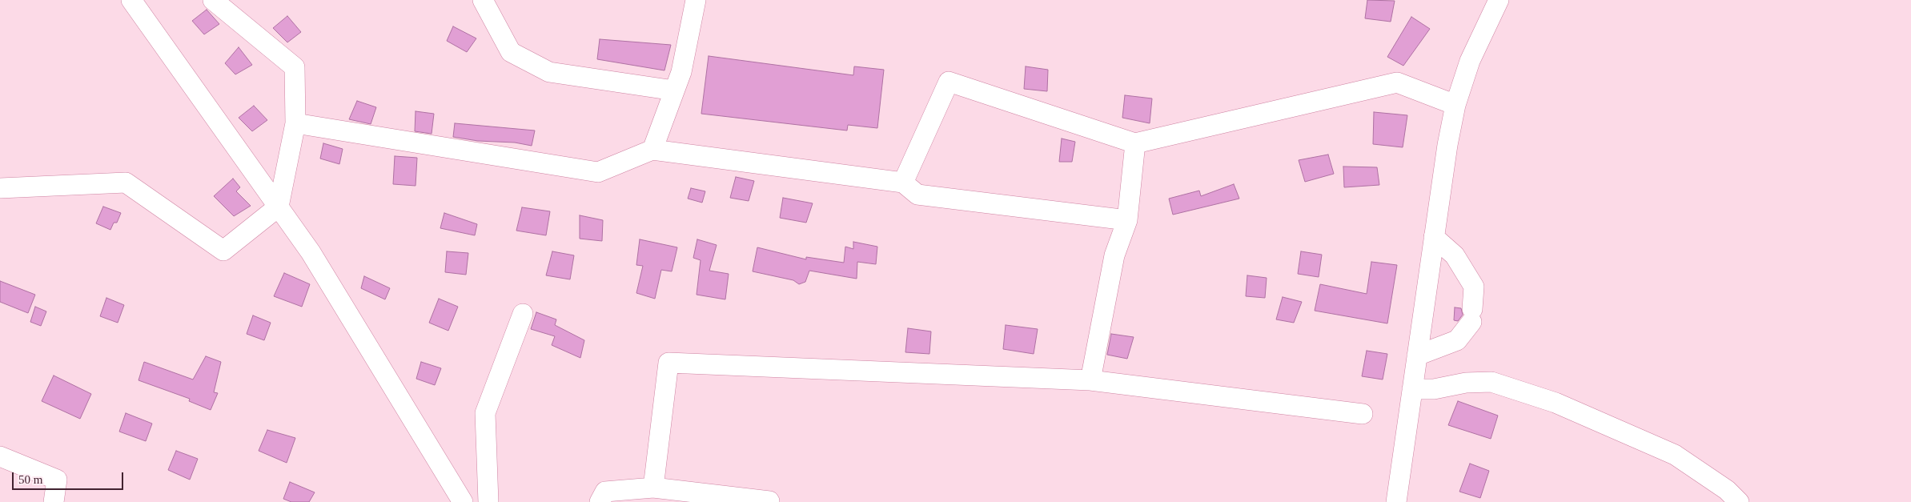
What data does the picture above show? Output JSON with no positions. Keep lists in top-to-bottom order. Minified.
{"scale_bar":"50 m"}
